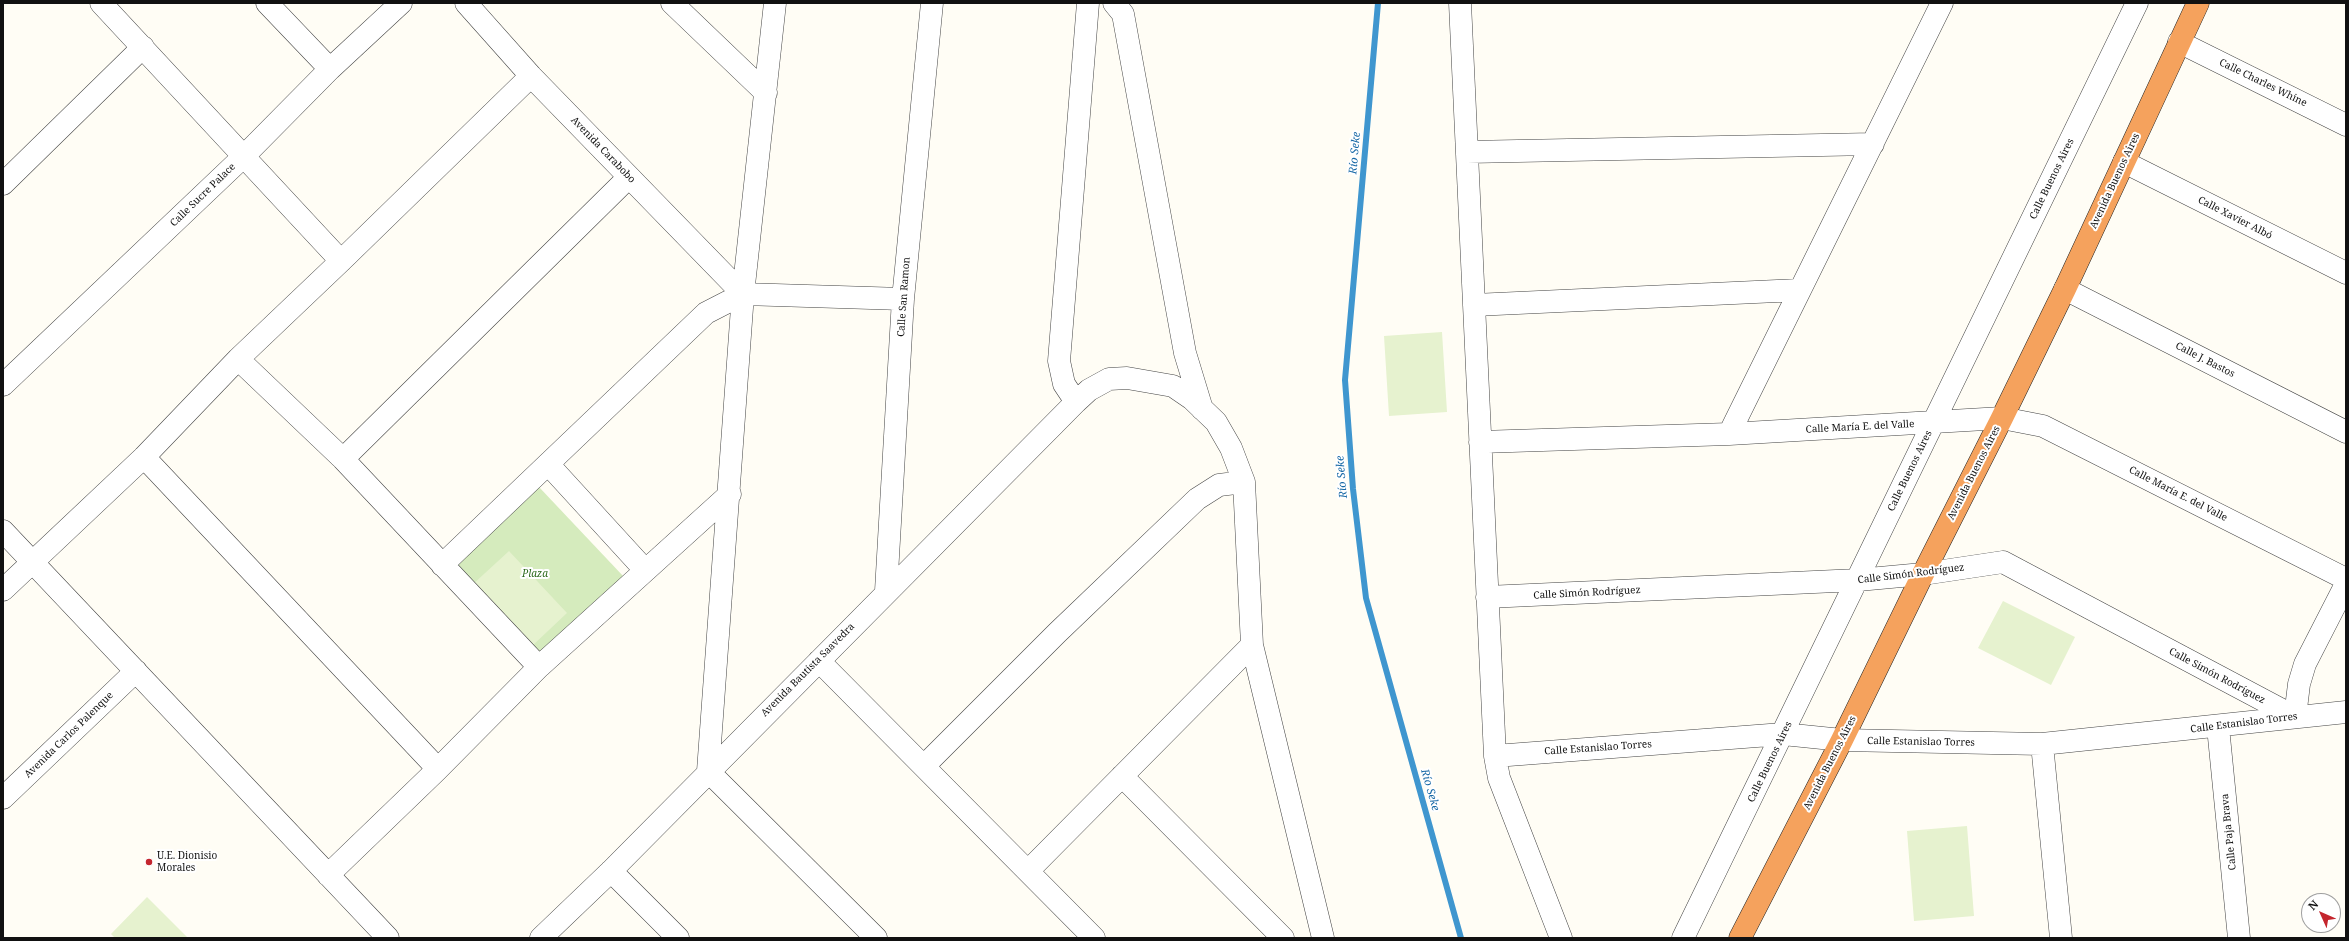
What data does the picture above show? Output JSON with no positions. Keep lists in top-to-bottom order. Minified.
{"streets":{"highway":["Avenida Buenos Aires"],"street":["Calle Charles Whine","Avenida Carabobo","Calle Buenos Aires","Calle Sucre Palace","Calle Xavier Albó","Calle San Ramon","Calle J. Bastos","Calle María E. del Valle","Calle Simón Rodríguez","Avenida Bautista Saavedra","Calle Estanislao Torres","Avenida Carlos Palenque","Calle Paja Brava"]},"crossings":[["Calle Charles Whine","Avenida Buenos Aires"],["Calle Buenos Aires","Calle María E. del Valle"],["Calle Buenos Aires","Calle Simón Rodríguez"],["Calle Buenos Aires","Calle Estanislao Torres"],["Avenida Buenos Aires","Calle Xavier Albó"],["Avenida Buenos Aires","Calle J. Bastos"],["Avenida Buenos Aires","Calle María E. del Valle"],["Avenida Buenos Aires","Calle Simón Rodríguez"],["Avenida Buenos Aires","Calle Estanislao Torres"],["Calle San Ramon","Avenida Bautista Saavedra"],["Calle Simón Rodríguez","Calle Estanislao Torres"],["Calle Estanislao Torres","Calle Paja Brava"]],"water":["Río Seke"],"parks":["Plaza"],"places":["U.E. Dionisio Morales"],"north":"top left"}
